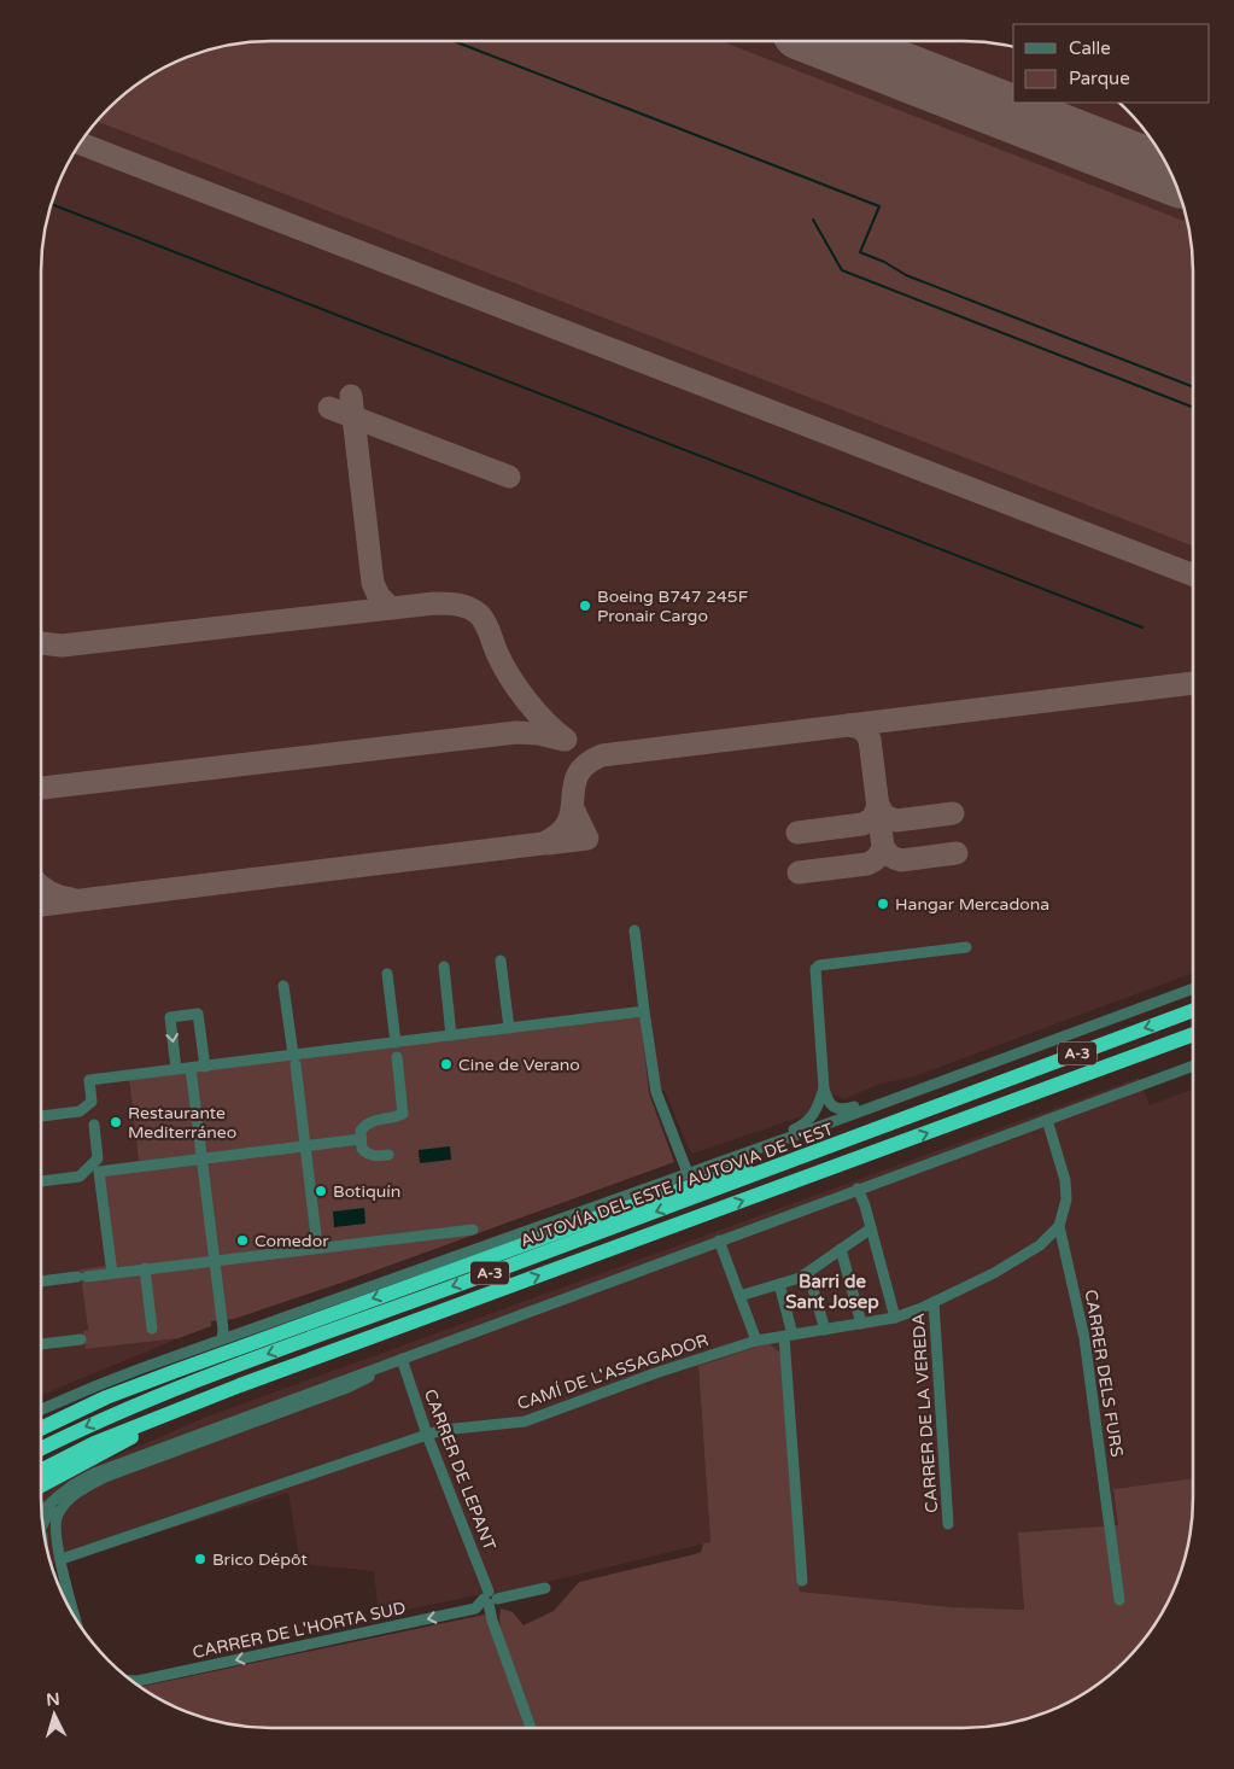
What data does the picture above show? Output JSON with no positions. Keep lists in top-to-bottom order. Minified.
{"streets":{"highway":["A-3","AUTOVÍA DEL ESTE / AUTOVIA DE L'EST"],"street":["CAMÍ DE L'ASSAGADOR","CARRER DELS FURS","CARRER DE LA VEREDA","CARRER DE LEPANT","CARRER DE L'HORTA SUD"]},"crossings":[["CAMÍ DE L'ASSAGADOR","CARRER DELS FURS"],["CAMÍ DE L'ASSAGADOR","CARRER DE LA VEREDA"],["CAMÍ DE L'ASSAGADOR","CARRER DE LEPANT"],["CARRER DE LEPANT","CARRER DE L'HORTA SUD"]],"one_way":["CARRER DE L'HORTA SUD"],"districts":["Barri de Sant Josep"],"places":["Boeing B747 245F Pronair Cargo","Hangar Mercadona","Cine de Verano","Restaurante Mediterráneo","Botiquín","Comedor","Brico Dépôt"],"legend":["Calle","Parque"],"north":"top"}
